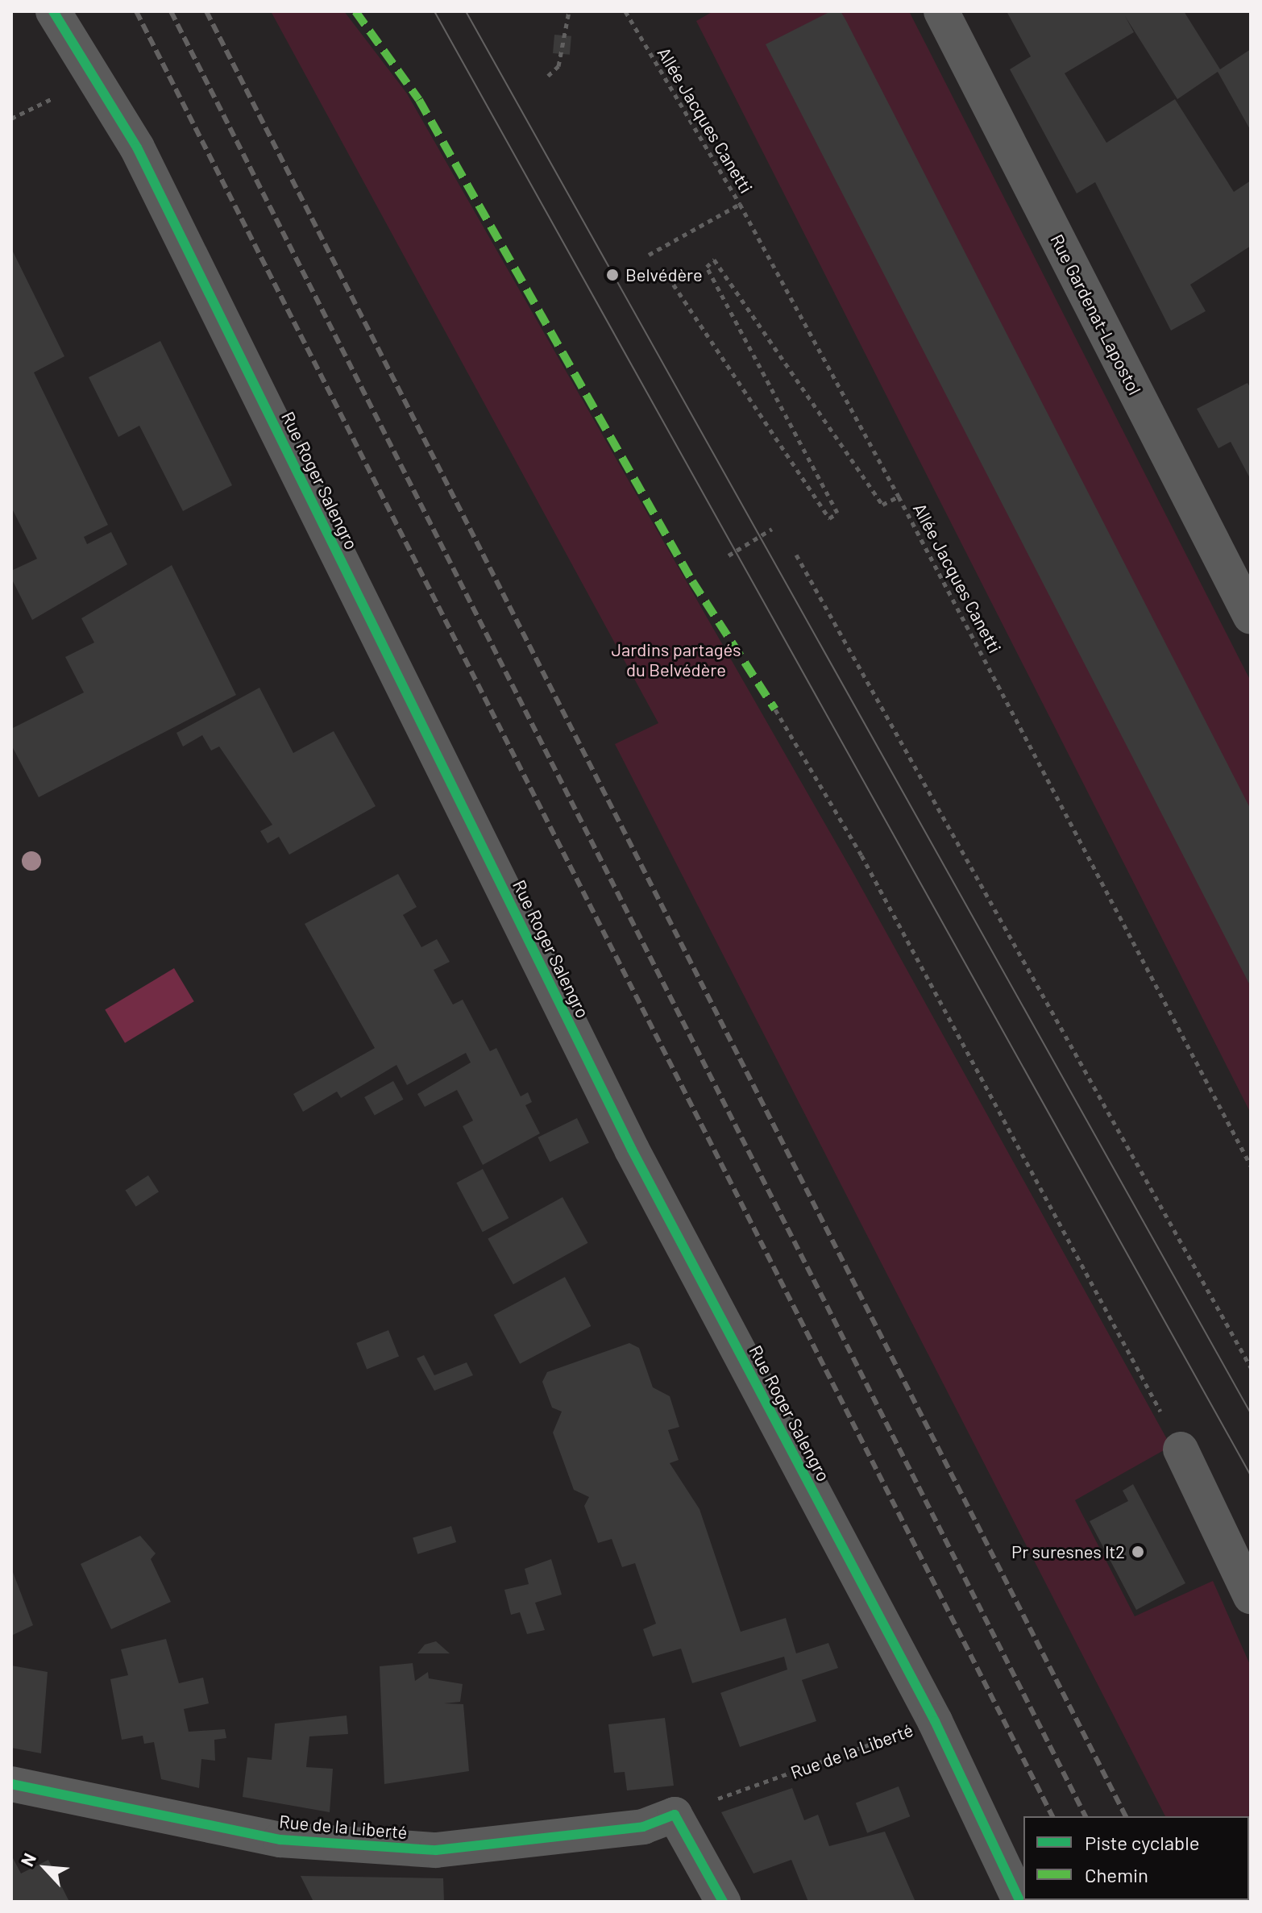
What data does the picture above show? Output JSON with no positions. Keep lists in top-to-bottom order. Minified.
{"streets":{"street":["Rue Gardenat-Lapostol","Rue Roger Salengro","Rue de la Liberté"],"path":["Allée Jacques Canetti"]},"crossings":[["Rue Roger Salengro","Rue de la Liberté"]],"parks":["Jardins partagés du Belvédère"],"places":["Belvédère","Pr suresnes lt2"],"legend":["Piste cyclable","Chemin"],"north":"top left"}
